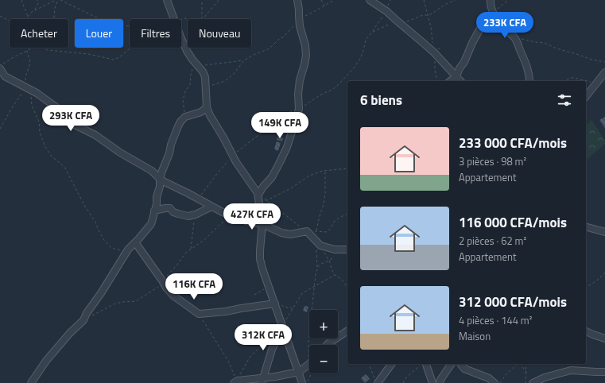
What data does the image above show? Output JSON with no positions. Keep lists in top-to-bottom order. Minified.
{"page":{"price":["233K CFA","293K CFA","149K CFA","427K CFA","116K CFA","312K CFA"],"chip":["Acheter","Louer","Filtres","Nouveau"],"heading":"6 biens","list":[{"name":"233 000 CFA/mois","note":"3 pièces · 98 m² · Appartement"},{"name":"116 000 CFA/mois","note":"2 pièces · 62 m² · Appartement"},{"name":"312 000 CFA/mois","note":"4 pièces · 144 m² · Maison"}],"map_buttons":["+","−"]}}
